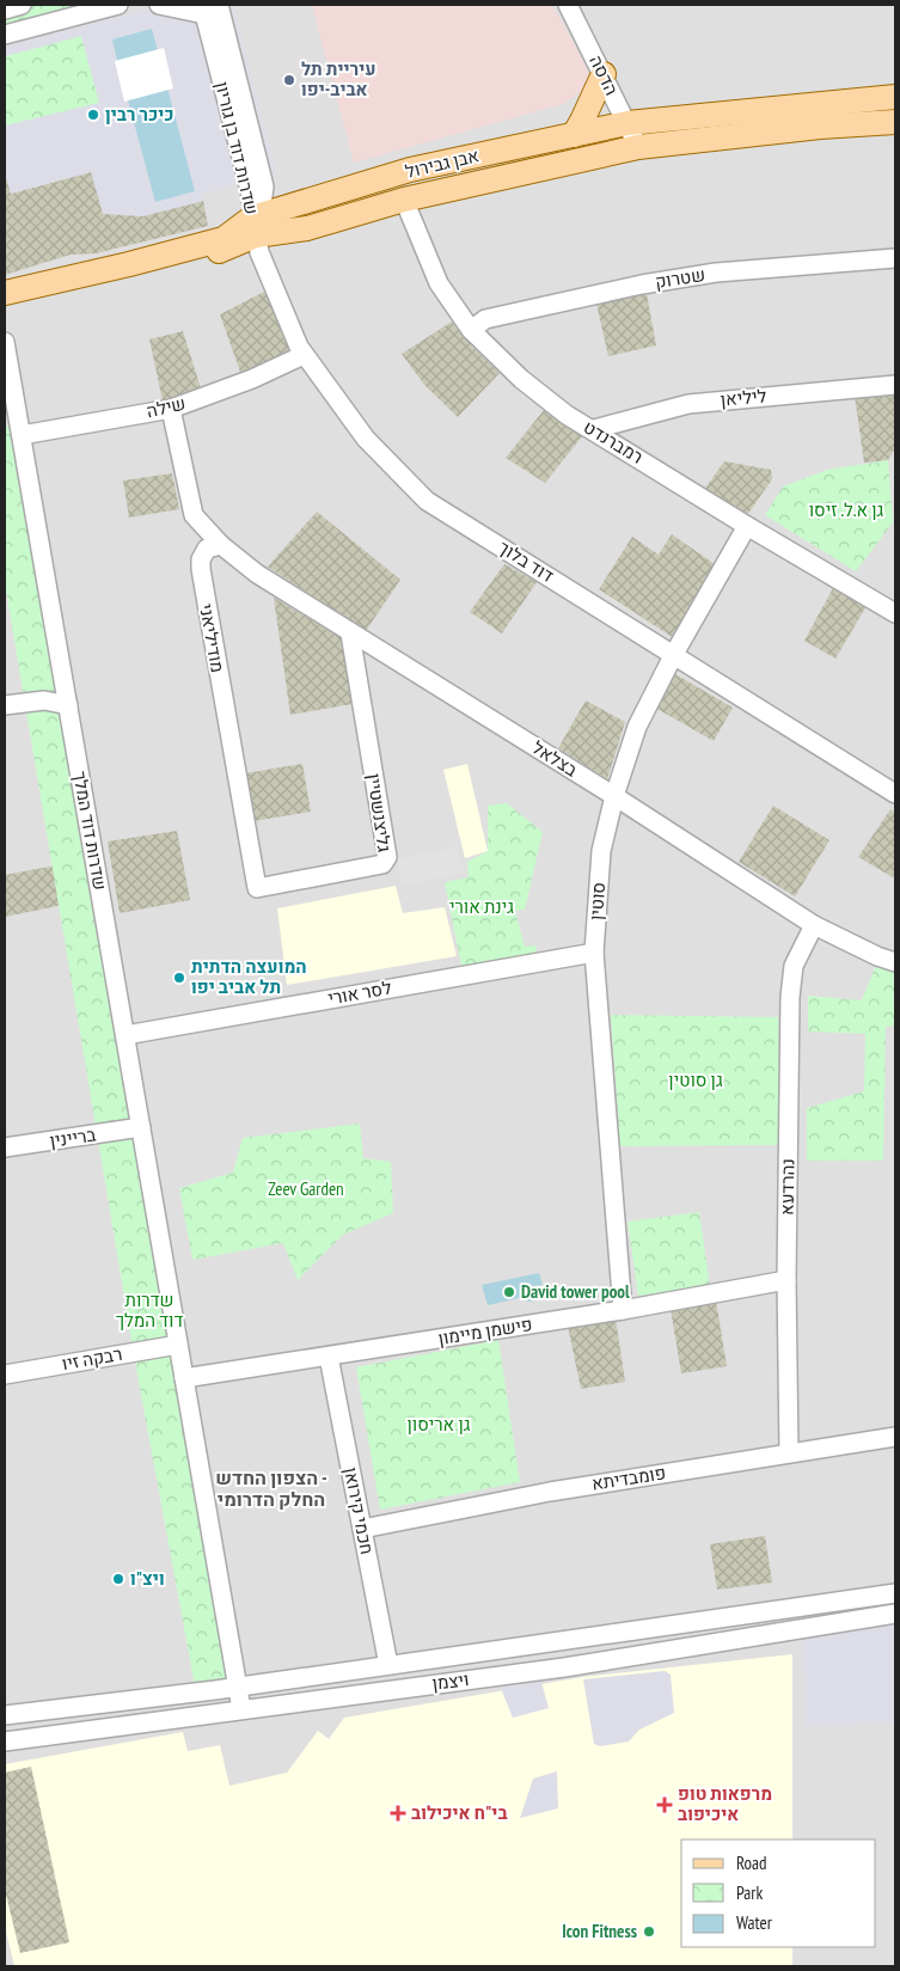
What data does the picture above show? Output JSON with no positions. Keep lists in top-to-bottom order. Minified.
{"streets":{"main road":["אבן גבירול"],"street":["הדסה","שדרות דוד בן גוריון","שטרוק","ליליאן","שילה","רמברנדט","דוד בלוך","מודיליאני","בצלאל","גליצנשטיין","שדרות דוד המלך","סוטין","לסר אורי","בריינין","נהרדעא","פישמן מיימון","רבקה זיו","פומבדיתא","חכמי קירואן","ויצמן"]},"crossings":[["הדסה","אבן גבירול"],["שדרות דוד בן גוריון","אבן גבירול"],["שדרות דוד בן גוריון","דוד בלוך"],["אבן גבירול","רמברנדט"],["אבן גבירול","דוד בלוך"],["שטרוק","רמברנדט"],["ליליאן","רמברנדט"],["שילה","דוד בלוך"],["שילה","שדרות דוד המלך"],["רמברנדט","סוטין"],["דוד בלוך","סוטין"],["מודיליאני","בצלאל"],["מודיליאני","גליצנשטיין"],["בצלאל","גליצנשטיין"],["בצלאל","סוטין"],["בצלאל","נהרדעא"],["שדרות דוד המלך","לסר אורי"],["שדרות דוד המלך","בריינין"],["שדרות דוד המלך","פישמן מיימון"],["שדרות דוד המלך","רבקה זיו"],["שדרות דוד המלך","ויצמן"],["סוטין","לסר אורי"],["סוטין","פישמן מיימון"],["נהרדעא","פישמן מיימון"],["נהרדעא","פומבדיתא"],["פישמן מיימון","חכמי קירואן"],["פומבדיתא","חכמי קירואן"],["חכמי קירואן","ויצמן"]],"districts":["הצפון החדש - החלק הדרומי"],"parks":["גן א.ל. זיסו","גינת אורי","גן סוטין","Zeev Garden","שדרות דוד המלך","גן אריסון"],"places":{"other":["עיריית תל אביב-יפו","כיכר רבין","המועצה הדתית תל אביב יפו","David tower pool","ויצ\"ו","Icon Fitness"],"health":["מרפאות טופ איכיפוב","בי\"ח איכילוב"]},"legend":["Road","Park","Water"]}
